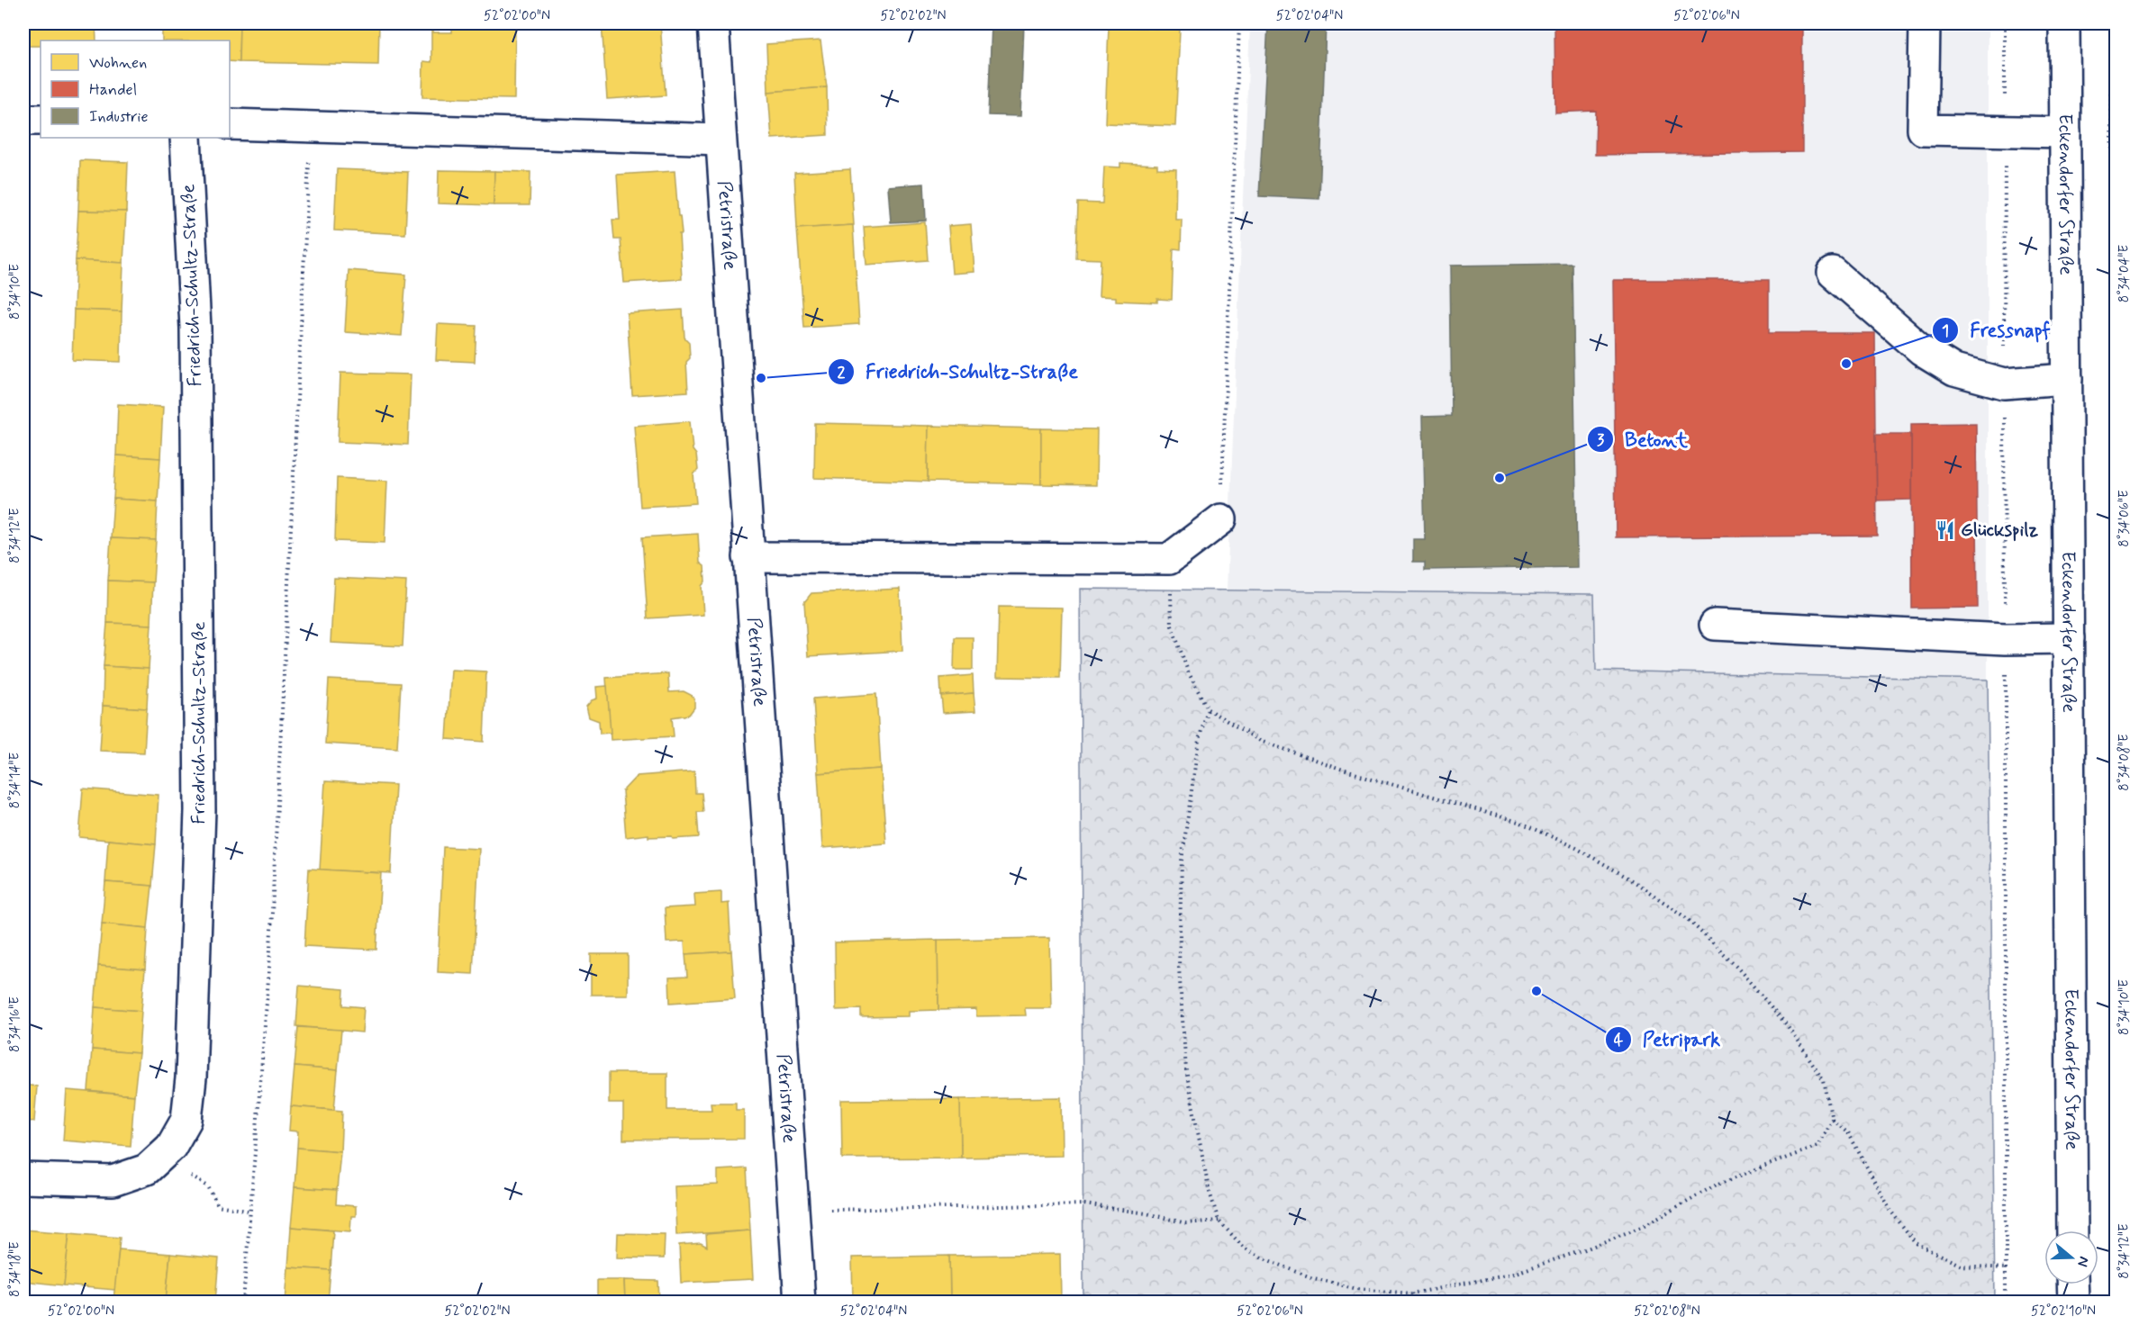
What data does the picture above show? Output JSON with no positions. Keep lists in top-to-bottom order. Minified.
{"streets":{"street":["Eckendorfer Straße","Petristraße","Friedrich-Schultz-Straße"]},"places":{"other":["Fressnapf","Friedrich-Schultz-Straße","Betont","Petripark"],"restaurant":["Glückspilz"]},"legend":["Wohnen","Handel","Industrie"],"north":"right","coordinates":["52°02'00\"N","52°02'02\"N","52°02'04\"N","52°02'06\"N","8°34'04\"E","8°34'10\"E","8°34'06\"E","8°34'12\"E","8°34'08\"E","8°34'14\"E","8°34'16\"E","8°34'18\"E","52°02'08\"N","52°02'10\"N"]}
